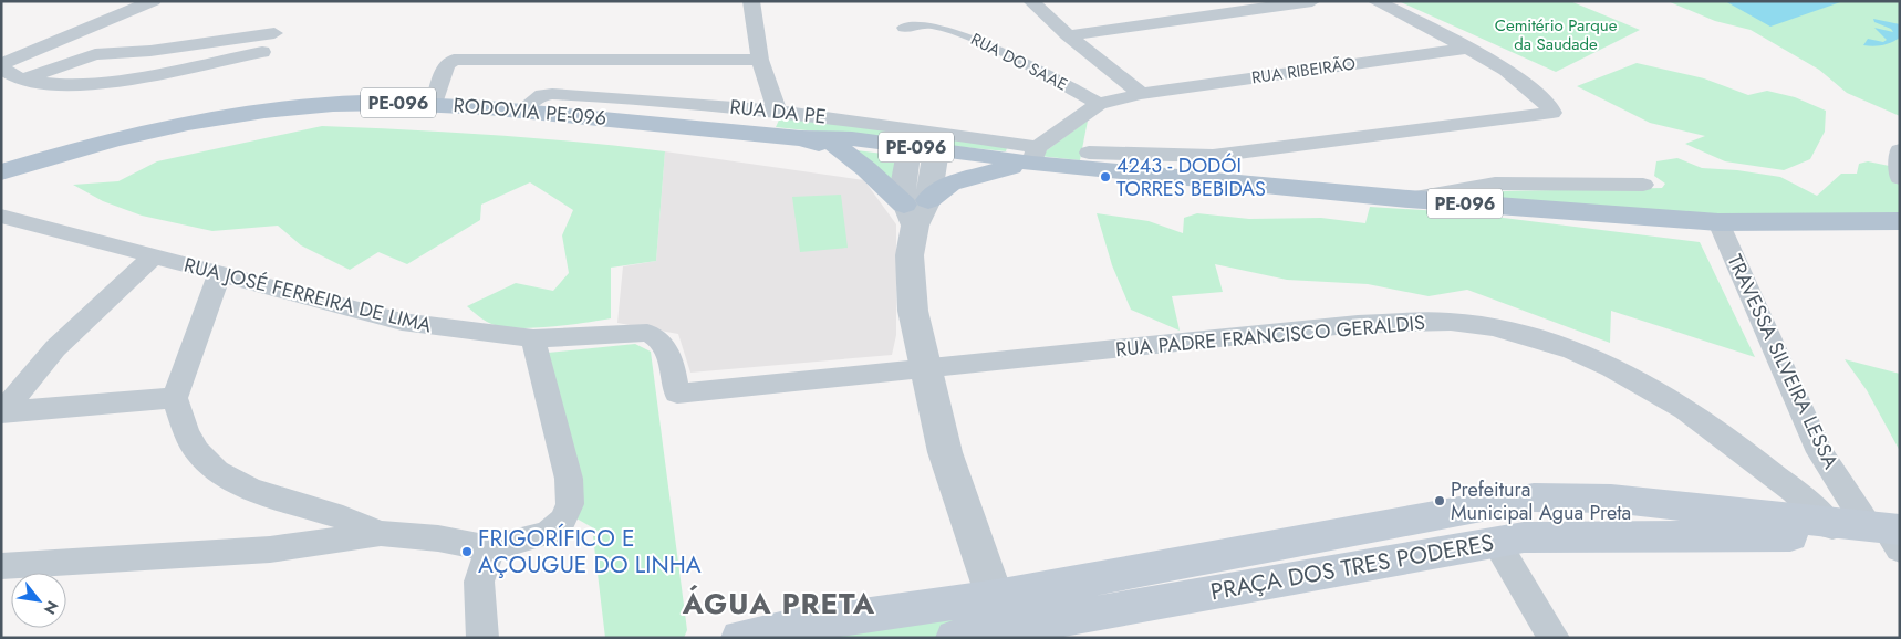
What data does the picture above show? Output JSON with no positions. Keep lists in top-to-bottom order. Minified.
{"streets":{"main road":["PE-096","RODOVIA PE-096","PRAÇA DOS TRES PODERES"],"street":["RUA DO SAAE","RUA RIBEIRÃO","RUA DA PE","RUA JOSÉ FERREIRA DE LIMA","RUA PADRE FRANCISCO GERALDIS","TRAVESSA SILVEIRA LESSA"]},"crossings":[["RUA DO SAAE","RUA RIBEIRÃO"],["PE-096","RODOVIA PE-096"],["PE-096","RUA DA PE"],["PE-096","TRAVESSA SILVEIRA LESSA"],["RODOVIA PE-096","RUA DA PE"],["RUA JOSÉ FERREIRA DE LIMA","RUA PADRE FRANCISCO GERALDIS"],["RUA PADRE FRANCISCO GERALDIS","TRAVESSA SILVEIRA LESSA"],["RUA PADRE FRANCISCO GERALDIS","PRAÇA DOS TRES PODERES"],["TRAVESSA SILVEIRA LESSA","PRAÇA DOS TRES PODERES"]],"districts":["ÁGUA PRETA"],"parks":["Cemitério Parque da Saudade"],"places":["4243 - DODÓI TORRES BEBIDAS","Prefeitura Municipal Agua Preta","FRIGORÍFICO E AÇOUGUE DO LINHA"],"north":"bottom right"}
